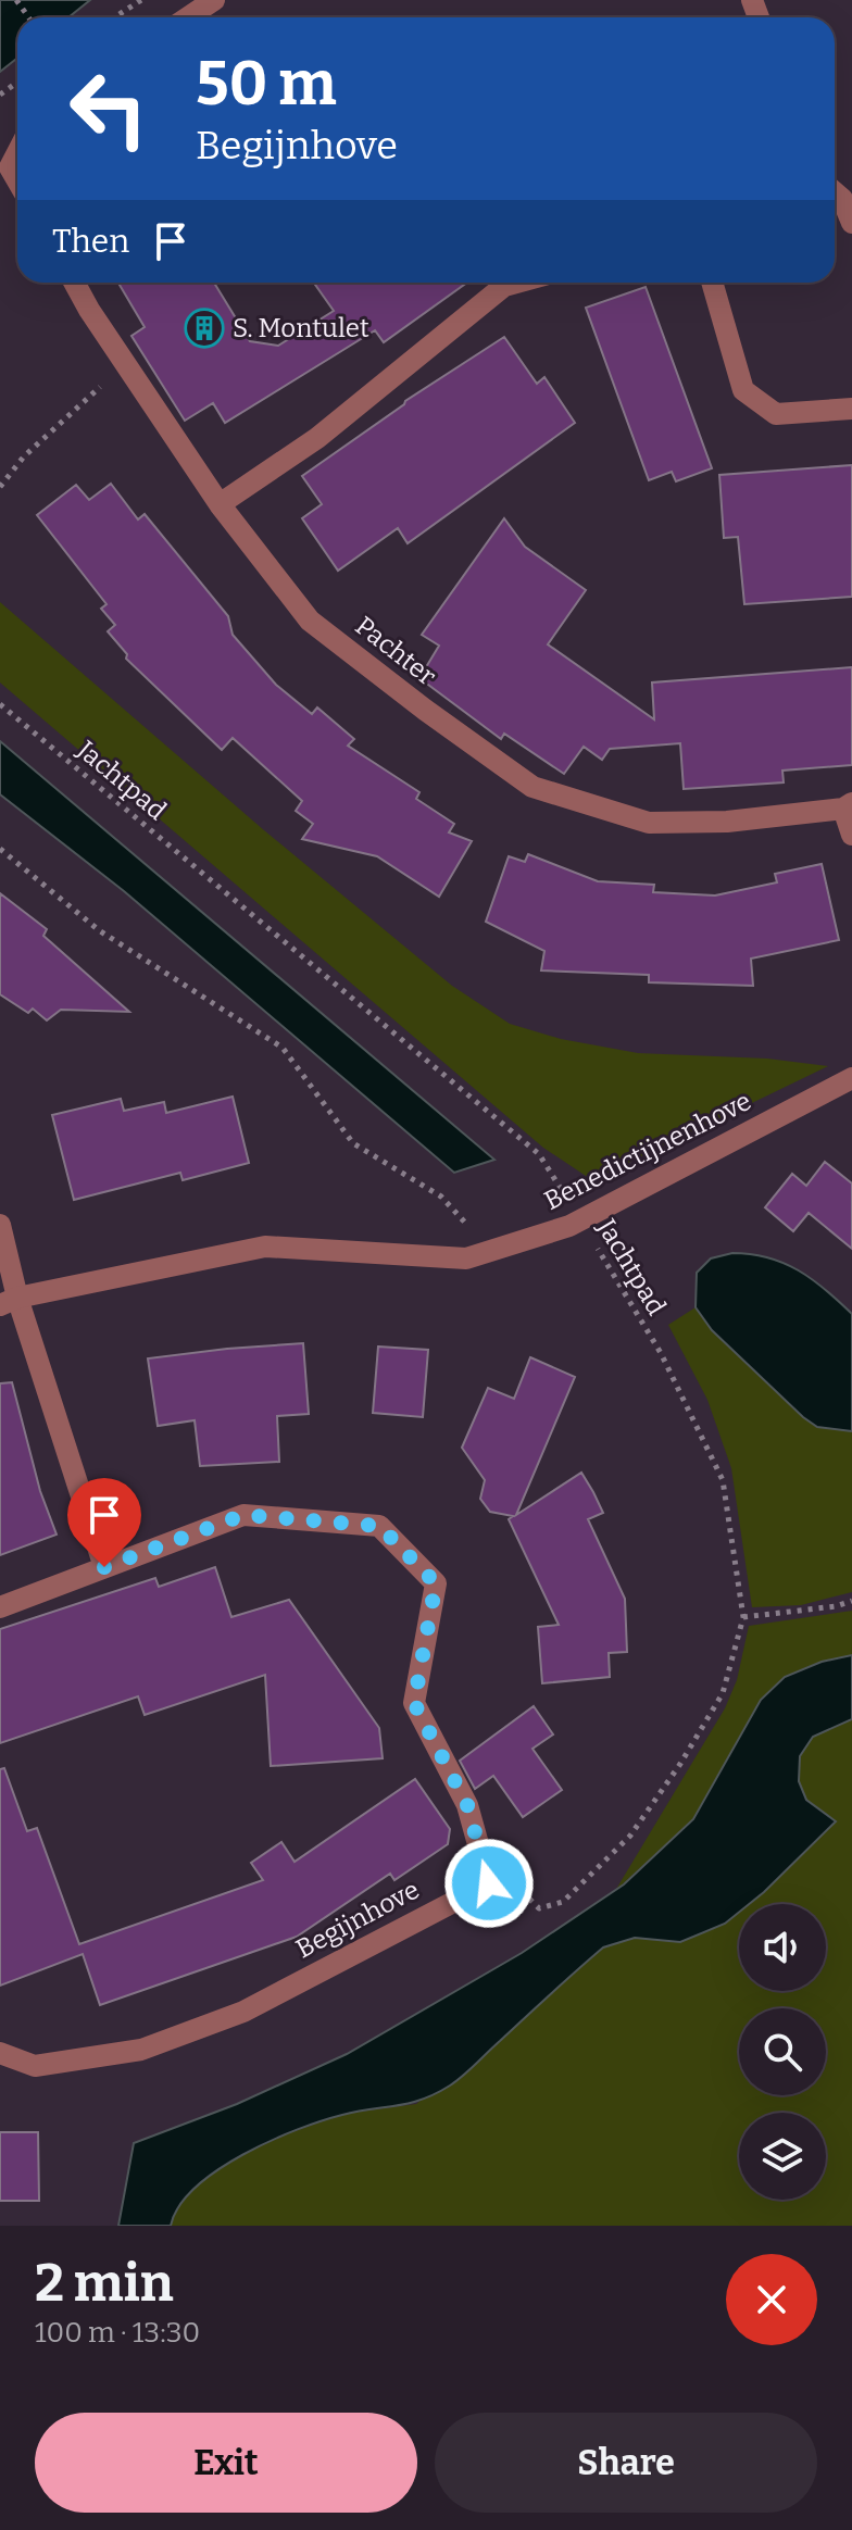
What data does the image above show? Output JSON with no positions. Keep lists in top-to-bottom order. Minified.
{"streets":{"street":["Pachter","Benedictijnenhove","Begijnhove"],"path":["Jachtpad"]},"crossings":[["Jachtpad","Benedictijnenhove"],["Jachtpad","Begijnhove"]],"places":{"building":["S. Montulet"]},"page":{"turn":["50 m","Begijnhove"],"then":"Then","heading":["2 min","100 m · 13:30"],"buttons":["Exit","Share"]}}
